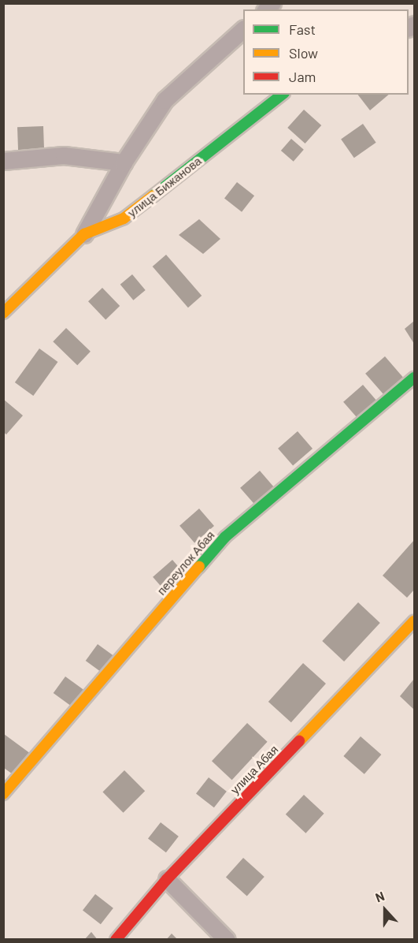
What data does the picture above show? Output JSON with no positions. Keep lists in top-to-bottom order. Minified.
{"streets":{"street":["улица Бижанова","переулок Абая","улица Абая"]},"legend":["Fast","Slow","Jam"],"north":"top"}
